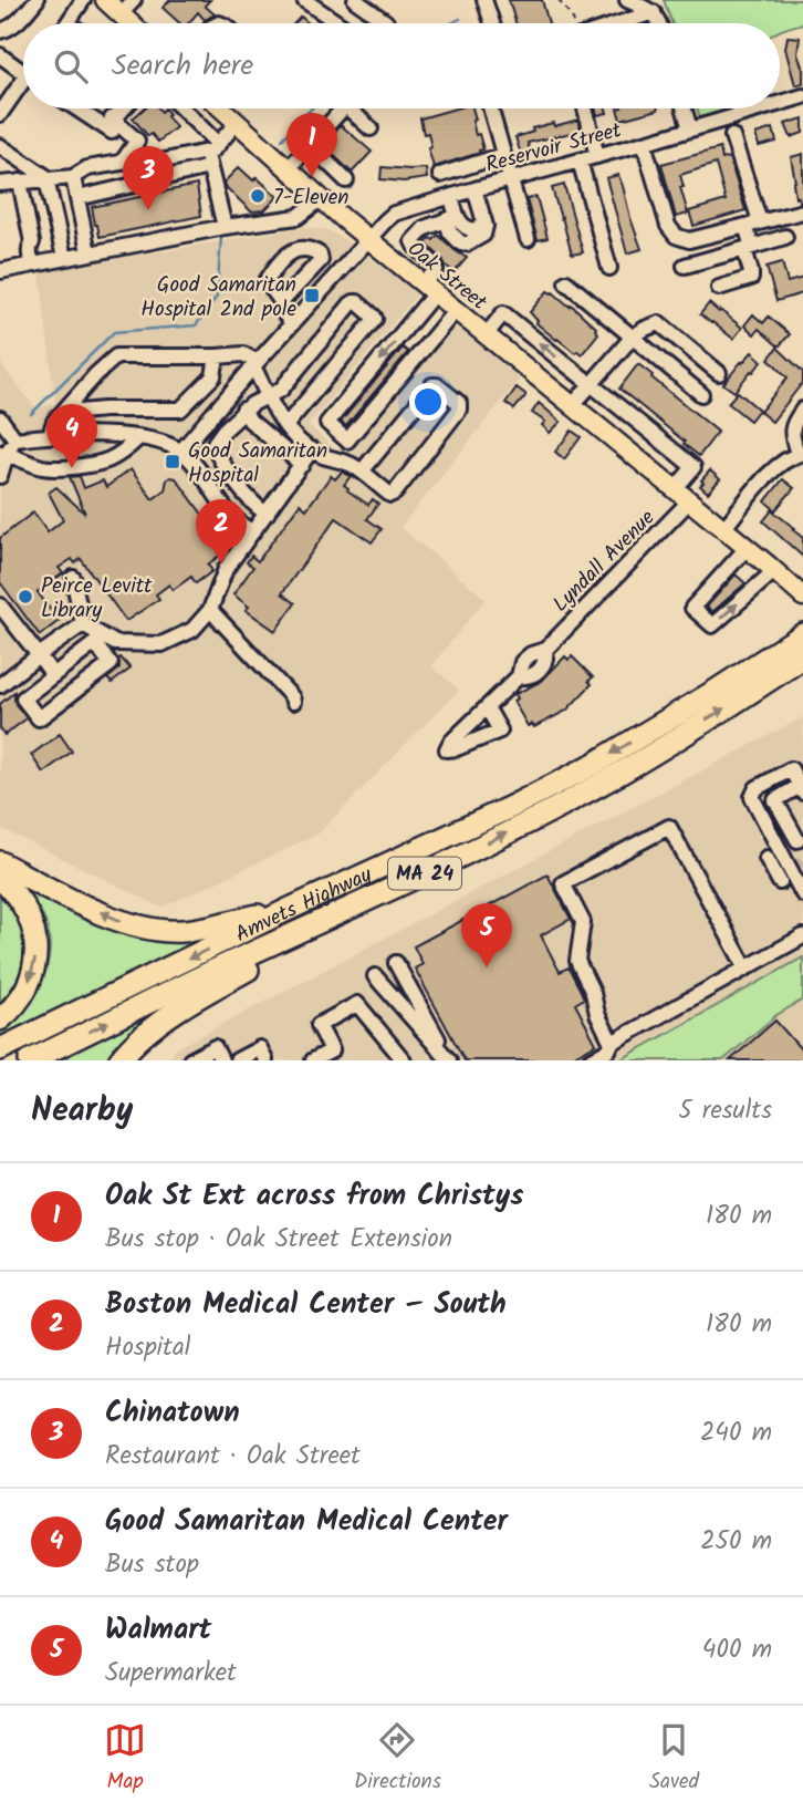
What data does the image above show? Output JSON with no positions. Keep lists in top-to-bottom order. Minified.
{"streets":{"highway":["MA 24","Amvets Highway"],"main road":["Oak Street"],"street":["Reservoir Street","Lyndall Avenue"]},"crossings":[["Reservoir Street","Oak Street"],["Oak Street","Lyndall Avenue"]],"places":{"other":["7-Eleven","Peirce Levitt Library"],"transit":["Good Samaritan Hospital 2nd pole","Good Samaritan Hospital"]},"page":{"search":"Search here","pins":["1","3","4","2","5"],"heading":["Nearby","5 results"],"list":[{"mark":"1","name":"Oak St Ext across from Christys","note":"Bus stop · Oak Street Extension","value":"180 m"},{"mark":"2","name":"Boston Medical Center – South","note":"Hospital","value":"180 m"},{"mark":"3","name":"Chinatown","note":"Restaurant · Oak Street","value":"240 m"},{"mark":"4","name":"Good Samaritan Medical Center","note":"Bus stop","value":"250 m"},{"mark":"5","name":"Walmart","note":"Supermarket","value":"400 m"}],"nav":["Map","Directions","Saved"]}}
